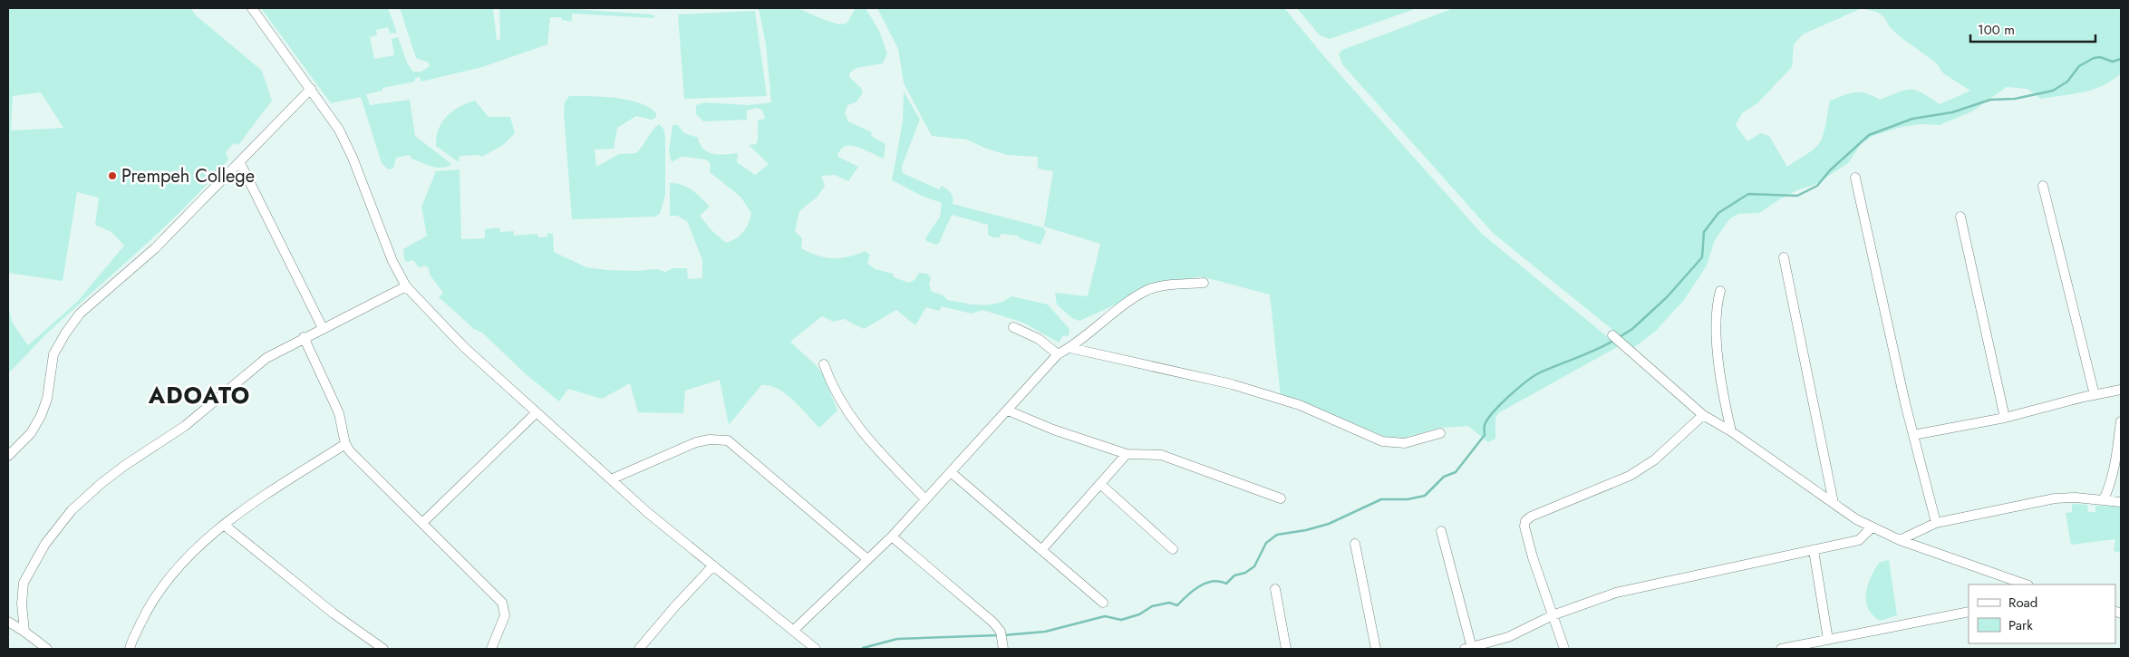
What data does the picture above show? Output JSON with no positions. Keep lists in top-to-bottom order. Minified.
{"districts":["ADOATO"],"places":["Prempeh College"],"legend":["Road","Park"],"scale_bar":"100 m"}
